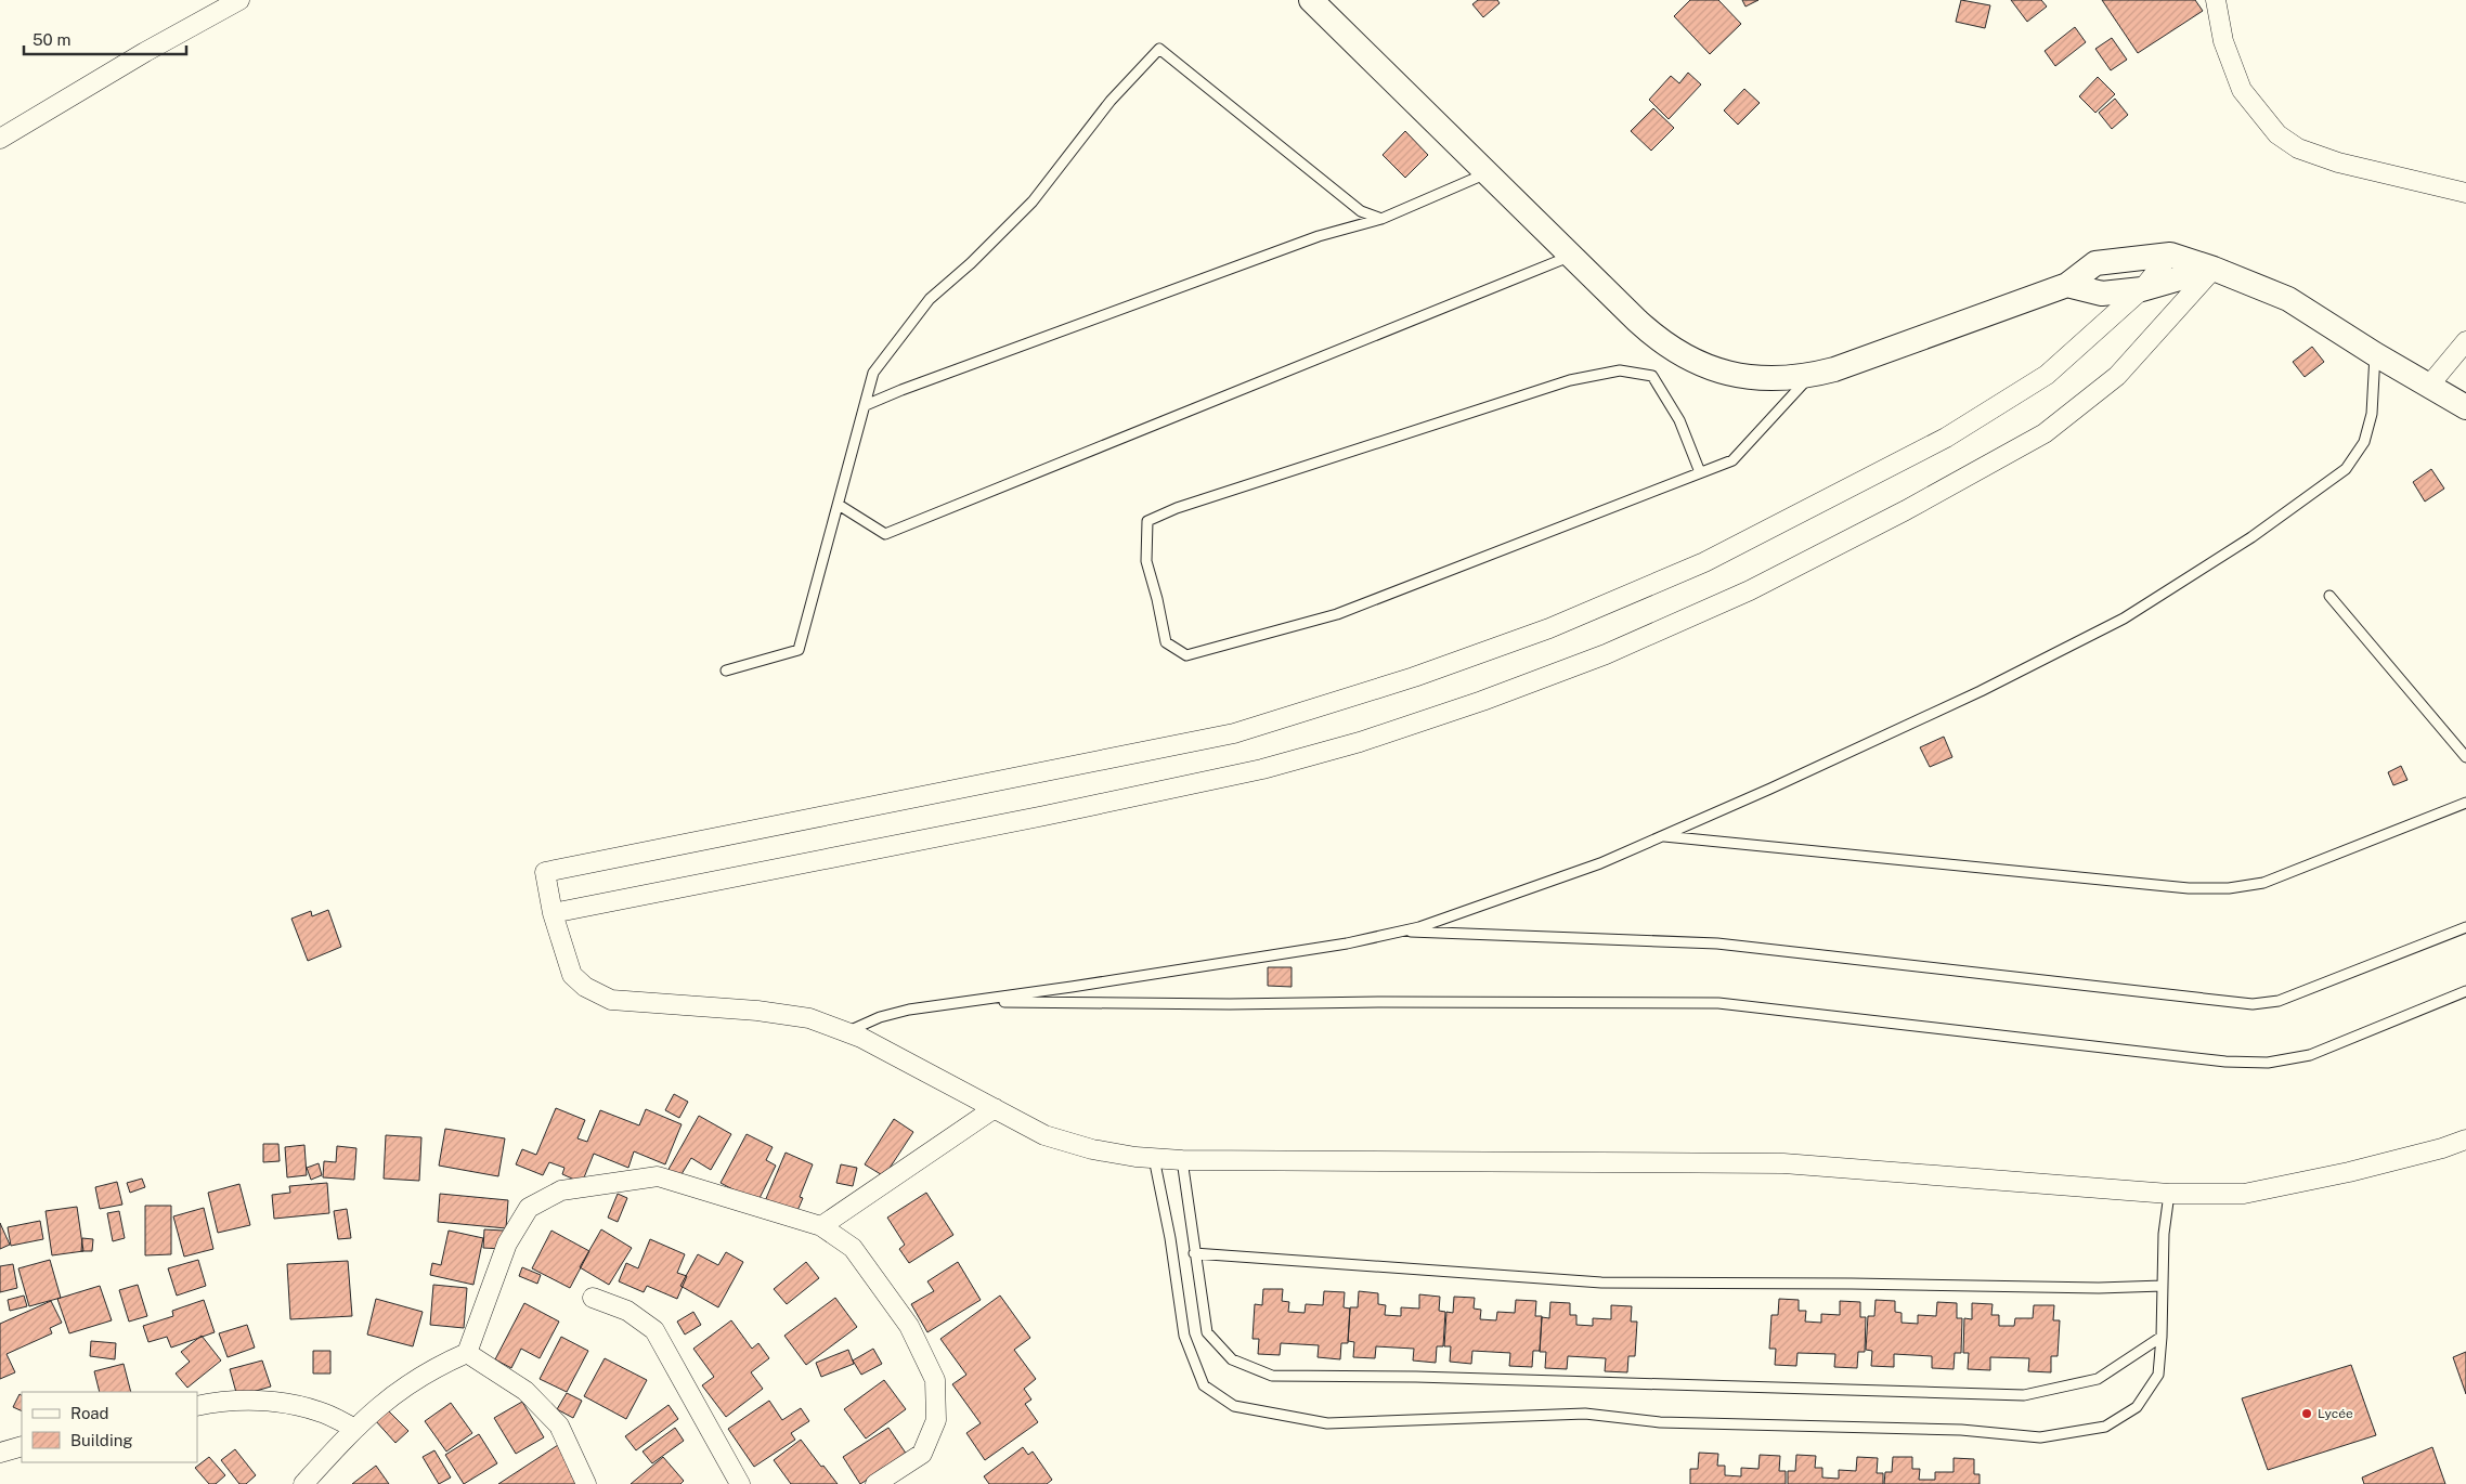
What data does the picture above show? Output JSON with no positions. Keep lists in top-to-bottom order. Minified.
{"places":["Lycée"],"legend":["Road","Building"],"scale_bar":"50 m"}
